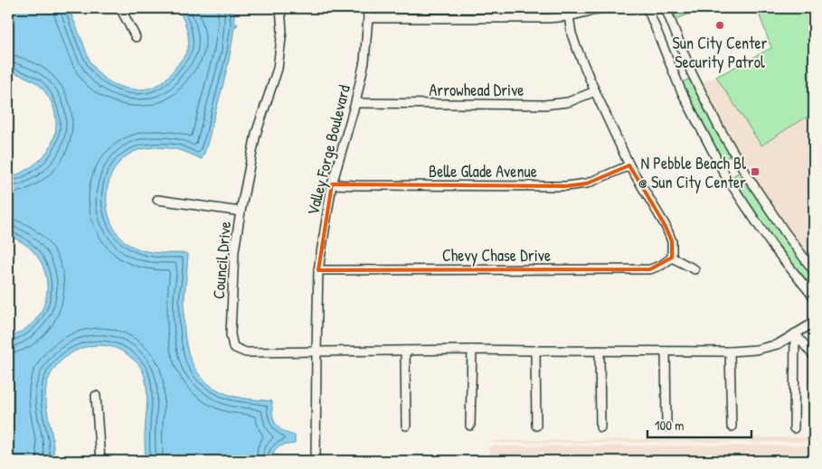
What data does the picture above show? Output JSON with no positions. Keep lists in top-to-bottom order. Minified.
{"streets":{"street":["Arrowhead Drive","Valley Forge Boulevard","Belle Glade Avenue","Chevy Chase Drive","Council Drive"]},"crossings":[["Arrowhead Drive","Valley Forge Boulevard"],["Valley Forge Boulevard","Belle Glade Avenue"],["Valley Forge Boulevard","Chevy Chase Drive"],["Valley Forge Boulevard","Council Drive"]],"places":{"other":["Sun City Center Security Patrol"],"transit":["N Pebble Beach Bl @ Sun City Center"]},"scale_bar":"100 m"}
